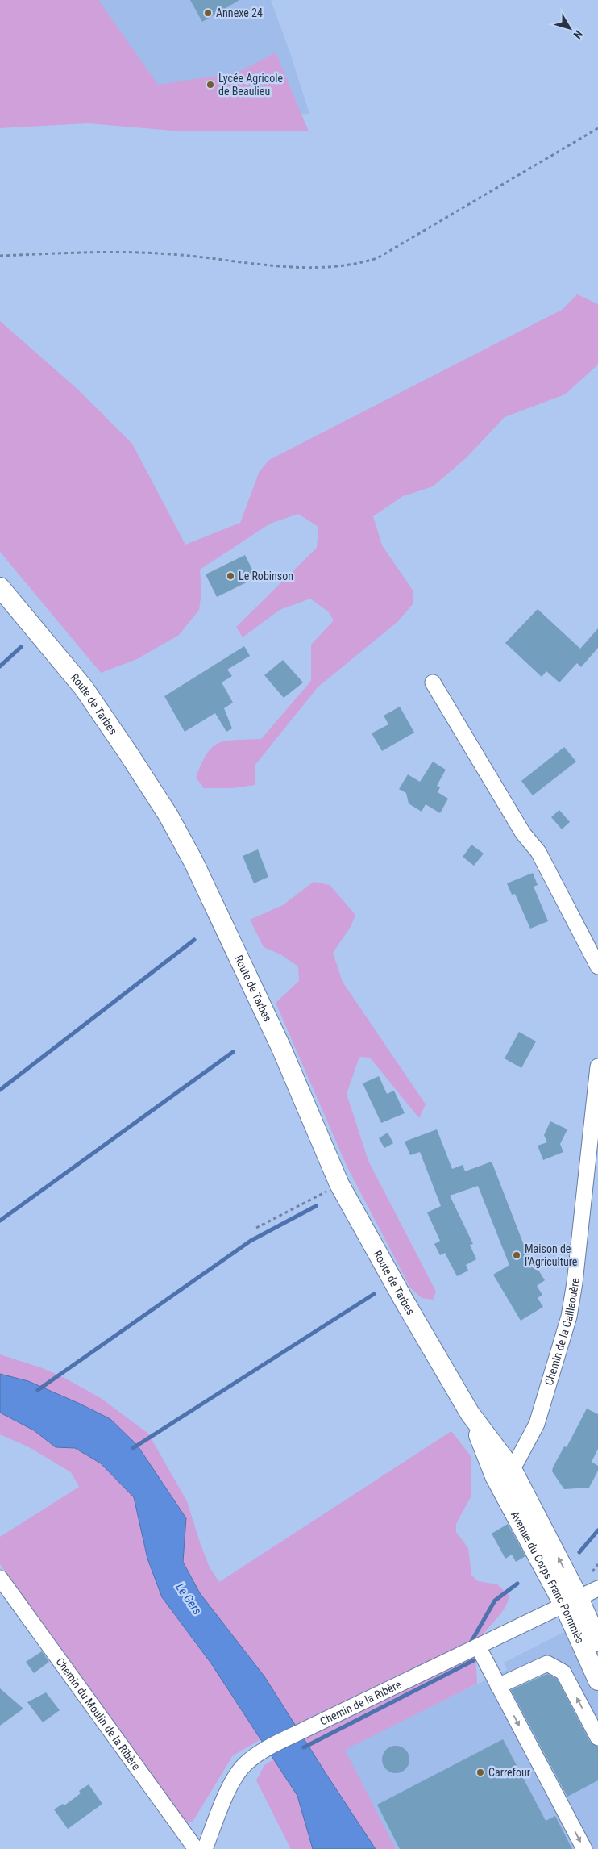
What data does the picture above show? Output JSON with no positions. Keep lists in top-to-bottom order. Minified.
{"streets":{"main road":["Route de Tarbes","Avenue du Corps Franc Pommiès"],"street":["Chemin de la Caillaouère","Chemin de la Ribère","Chemin du Moulin de la Ribère"]},"crossings":[["Route de Tarbes","Chemin de la Caillaouère"],["Route de Tarbes","Avenue du Corps Franc Pommiès"],["Chemin de la Caillaouère","Avenue du Corps Franc Pommiès"],["Avenue du Corps Franc Pommiès","Chemin de la Ribère"]],"water":["Le Gers"],"places":["Annexe 24","Lycée Agricole de Beaulieu","Le Robinson","Maison de l'Agriculture","Carrefour"],"north":"bottom right"}
